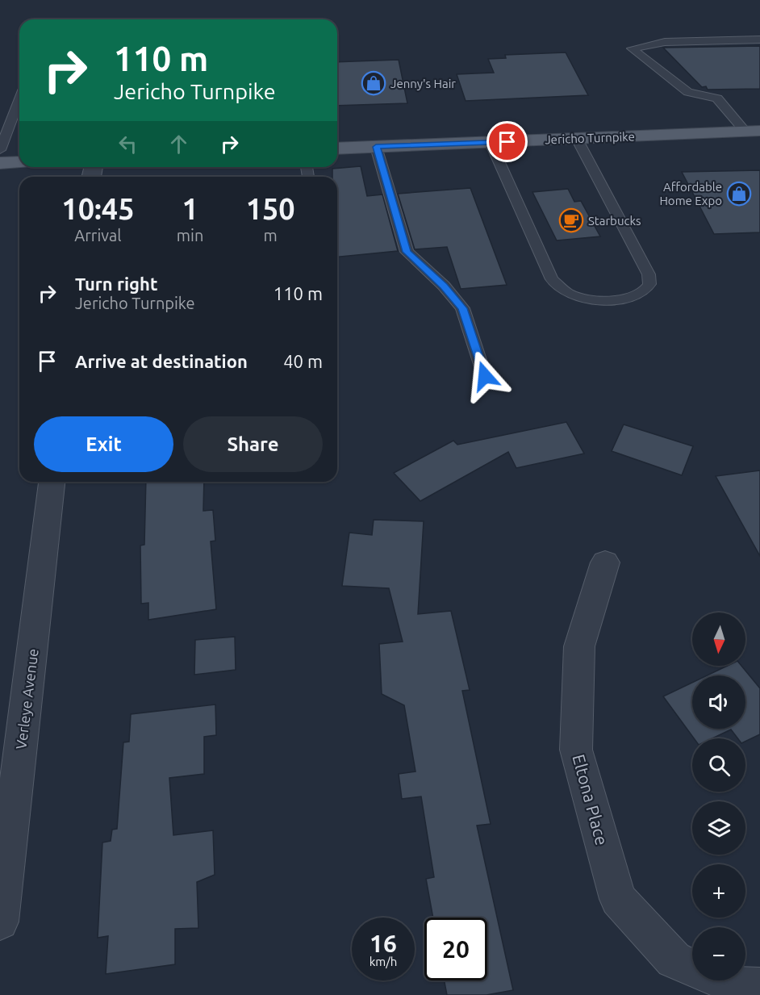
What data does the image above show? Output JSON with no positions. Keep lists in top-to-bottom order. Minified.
{"streets":{"main road":["Jericho Turnpike"],"street":["Verleye Avenue","Eltona Place"]},"places":{"shop":["Jenny's Hair","Affordable Home Expo"],"cafe":["Starbucks"]},"north":"bottom","page":{"turn":["110 m","Jericho Turnpike"],"eta":["10:45","Arrival","1","min","150","m"],"list":[{"name":"Turn right","note":"Jericho Turnpike","value":"110 m"},{"name":"Arrive at destination","value":"40 m"}],"buttons":["Exit","Share"],"map_buttons":["+","−"],"speed":"16 km/h","limit":"20"}}
